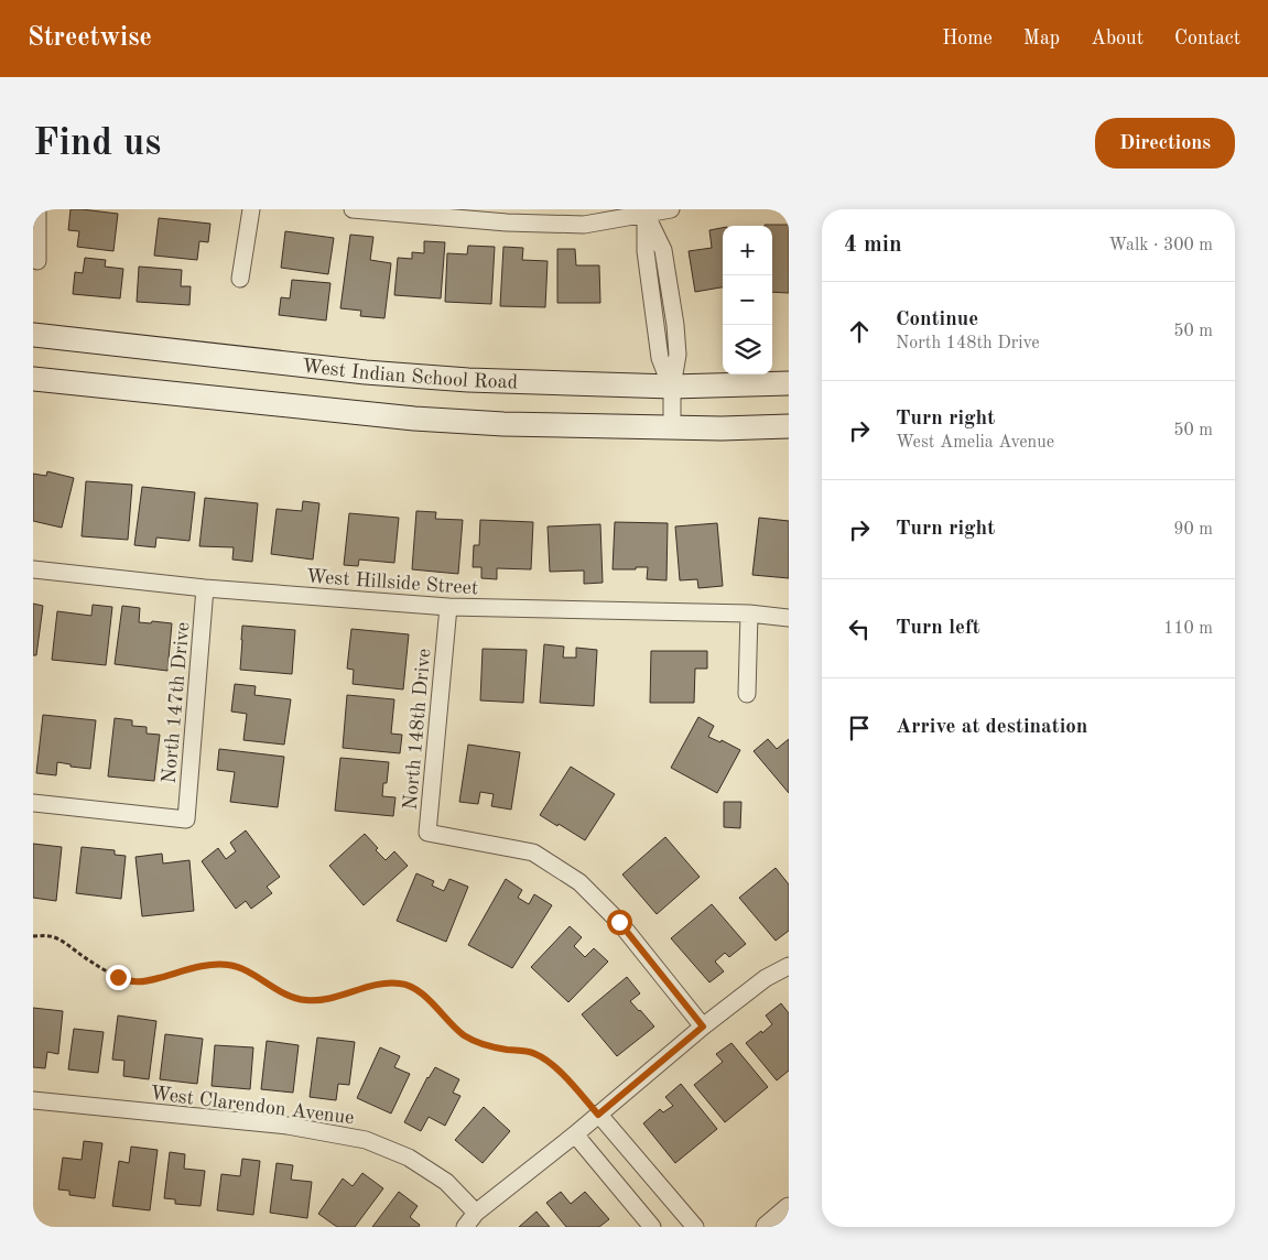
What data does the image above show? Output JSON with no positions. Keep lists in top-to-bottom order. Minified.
{"streets":{"main road":["West Indian School Road"],"street":["West Hillside Street","North 147th Drive","North 148th Drive","West Clarendon Avenue"]},"crossings":[["West Hillside Street","North 147th Drive"],["West Hillside Street","North 148th Drive"]],"page":{"header":"Streetwise","nav":["Home","Map","About","Contact"],"buttons":"Directions","title":"Find us","heading":["4 min","Walk · 300 m"],"map_buttons":["+","−"],"list":[["Continue","North 148th Drive","50 m"],["Turn right","West Amelia Avenue","50 m"],["Turn right","90 m"],["Turn left","110 m"],"Arrive at destination"]}}
